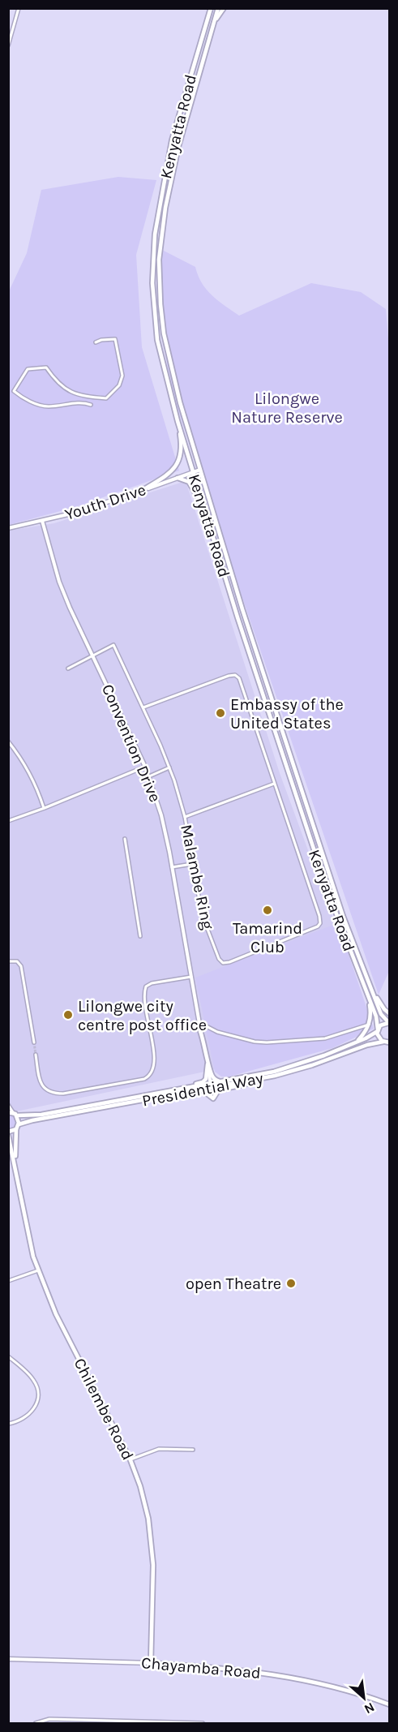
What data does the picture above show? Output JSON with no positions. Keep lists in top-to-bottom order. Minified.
{"streets":{"main road":["Kenyatta Road","Presidential Way","Chilembe Road","Chayamba Road"],"street":["Youth Drive","Convention Drive","Malambe Ring"]},"crossings":[["Kenyatta Road","Youth Drive"],["Kenyatta Road","Presidential Way"],["Youth Drive","Convention Drive"],["Convention Drive","Malambe Ring"],["Convention Drive","Presidential Way"],["Chilembe Road","Chayamba Road"]],"parks":["Lilongwe Nature Reserve"],"places":["Embassy of the United States","Tamarind Club","Lilongwe city centre post office","open Theatre"],"north":"bottom right"}
